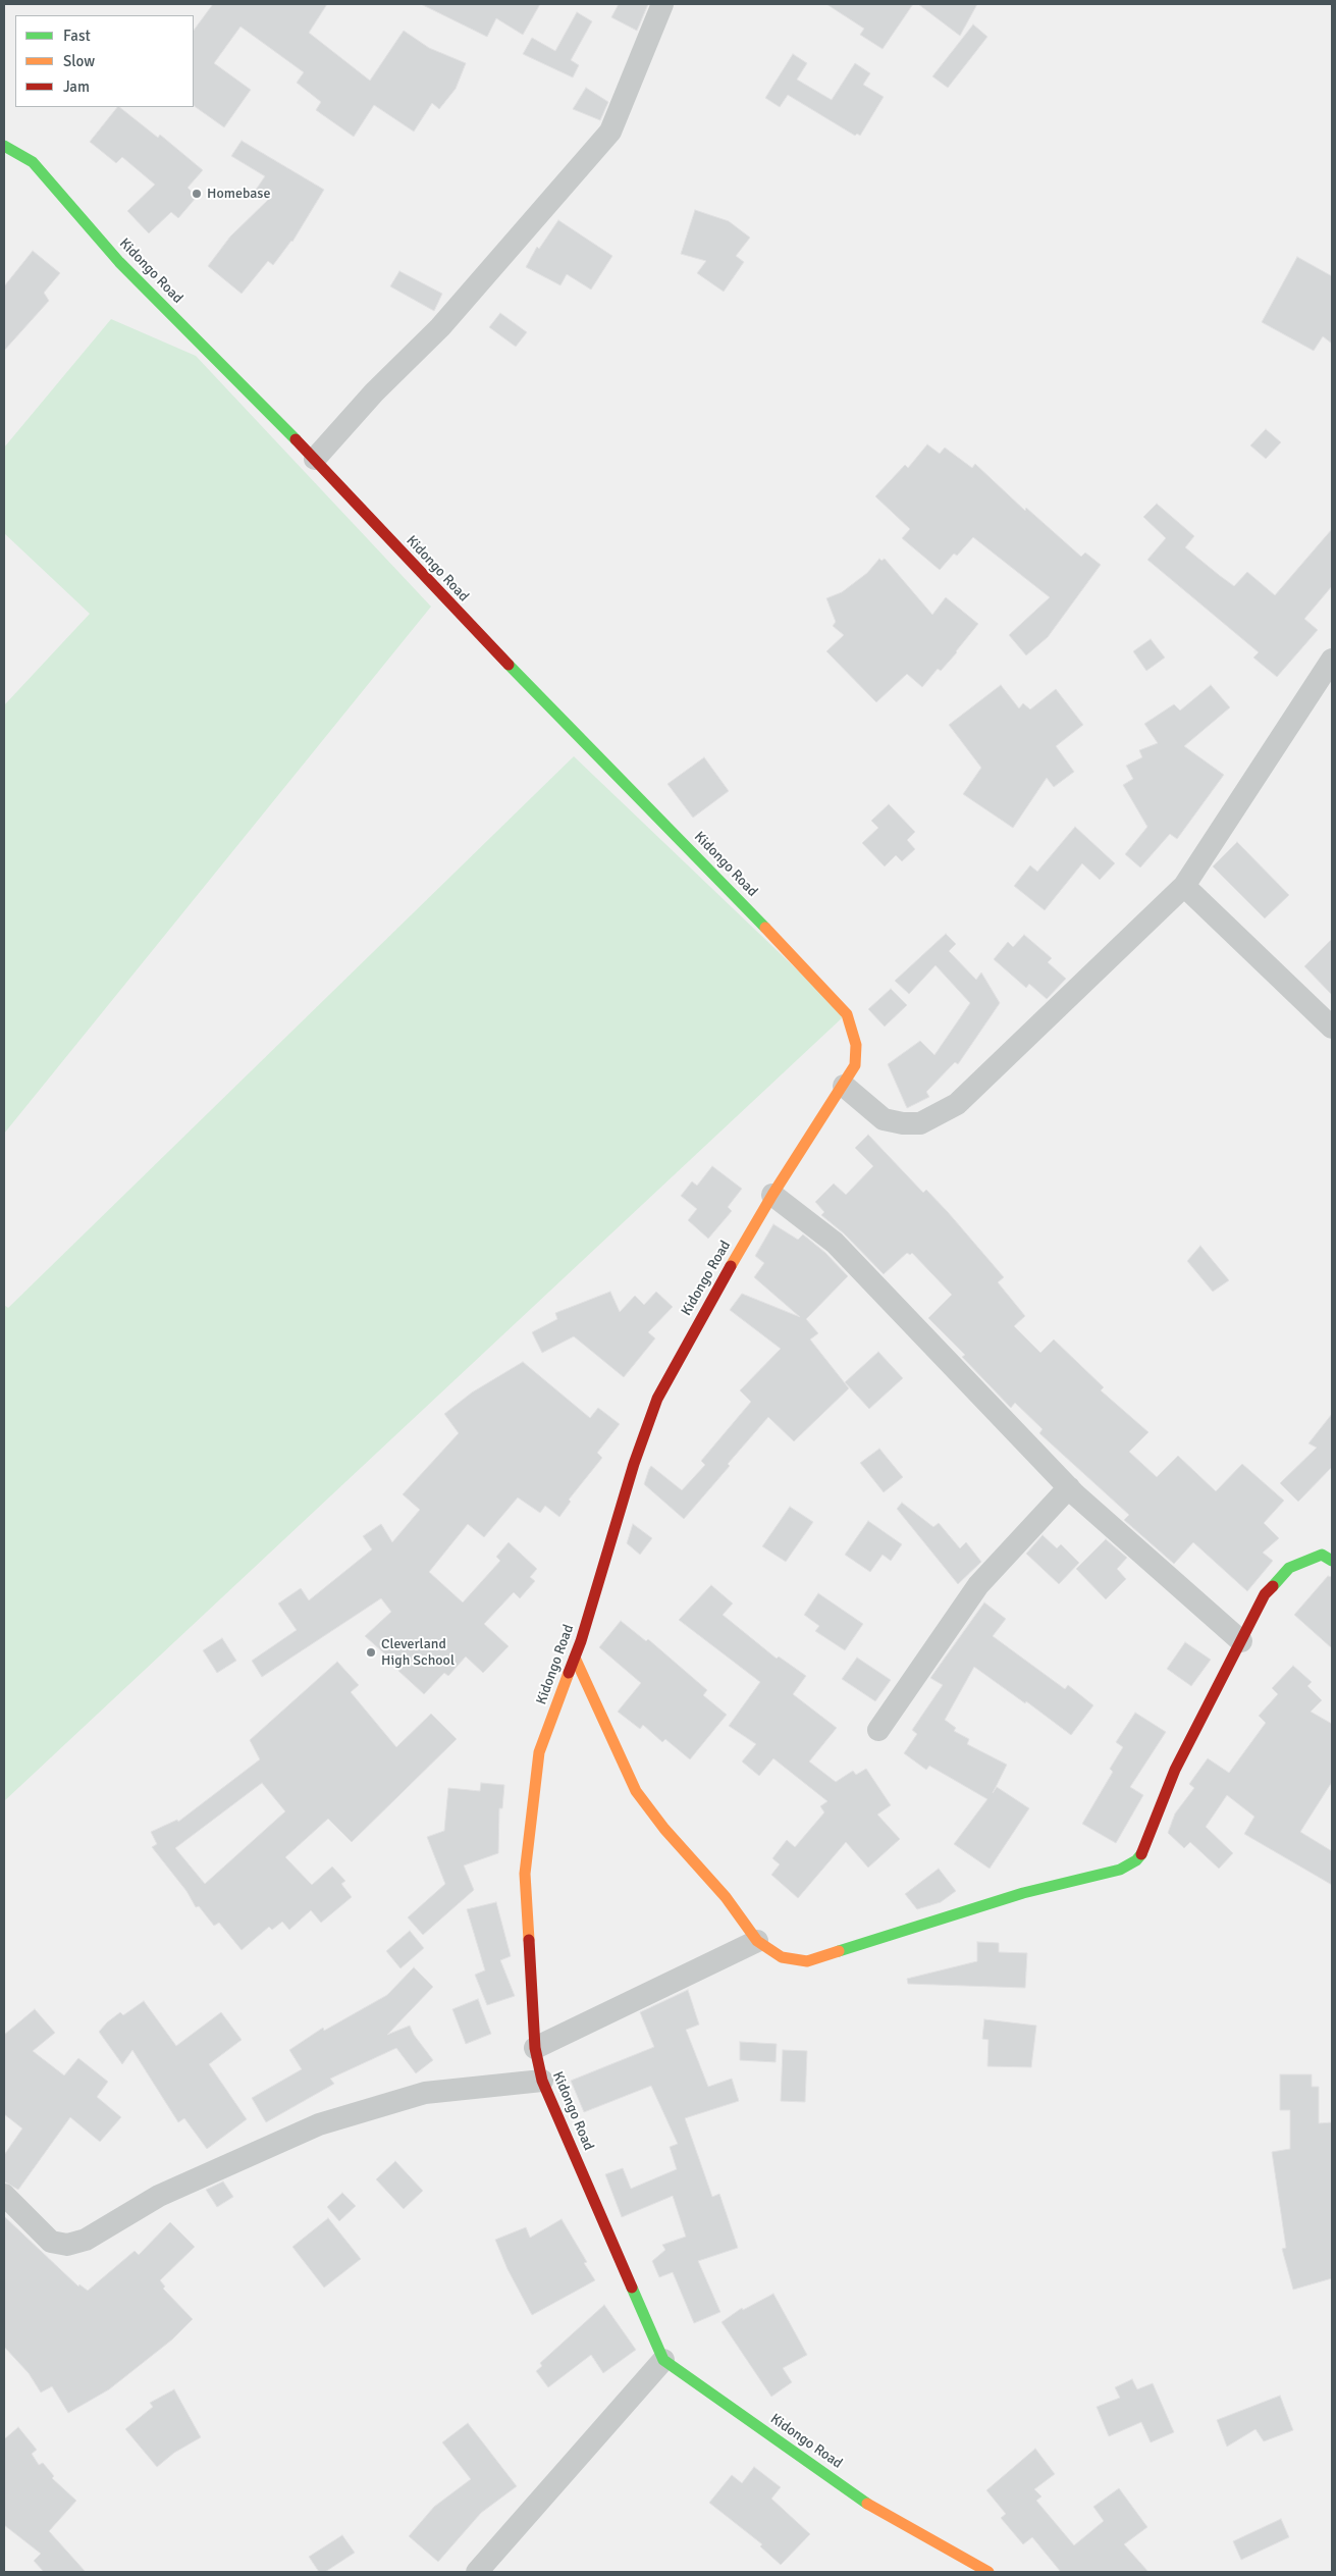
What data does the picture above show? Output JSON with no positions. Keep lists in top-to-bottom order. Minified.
{"streets":{"street":["Kidongo Road"]},"places":["Homebase","Cleverland High School"],"legend":["Fast","Slow","Jam"]}
